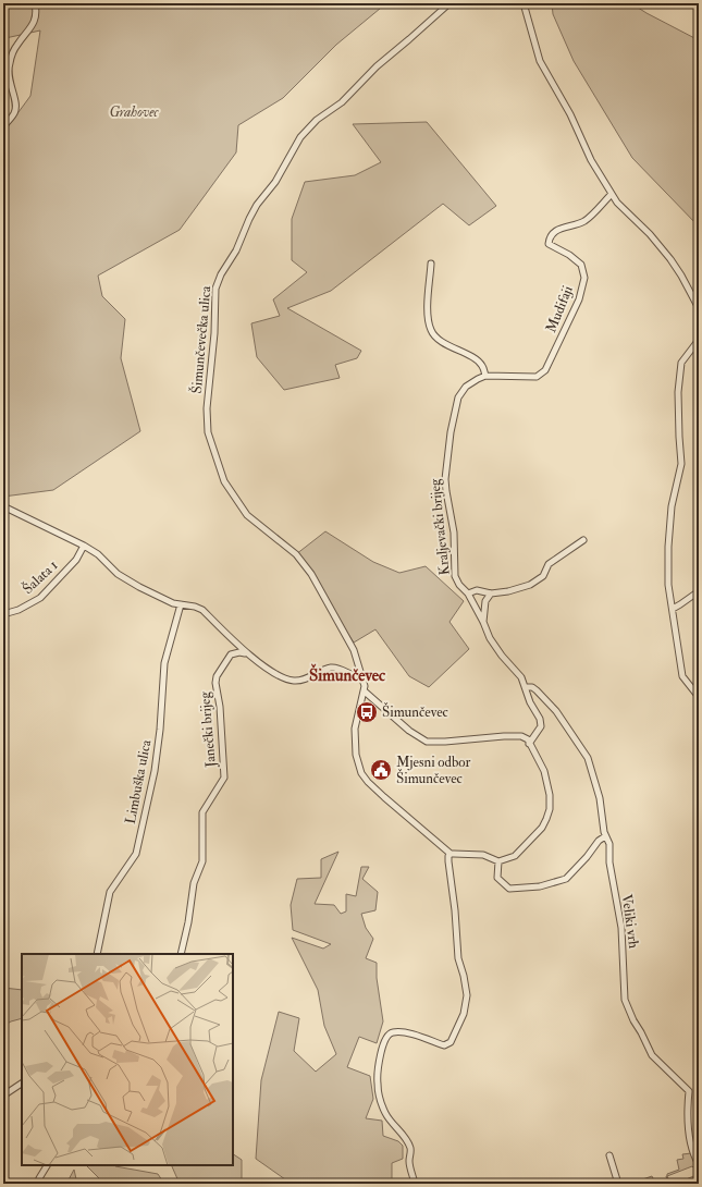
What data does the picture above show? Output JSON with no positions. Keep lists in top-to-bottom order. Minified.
{"streets":{"street":["Mudifaji","Šimunčevečka ulica","Kraljevački brijeg","Šalata 1","Janečki brijeg","Limbuška ulica","Veliki vrh"]},"crossings":[["Mudifaji","Kraljevački brijeg"],["Kraljevački brijeg","Veliki vrh"]],"districts":["Šimunčevec"],"parks":["Grahovec"],"places":{"bus stop":["Šimunčevec"],"public building":["Mjesni odbor Šimunčevec"]}}
